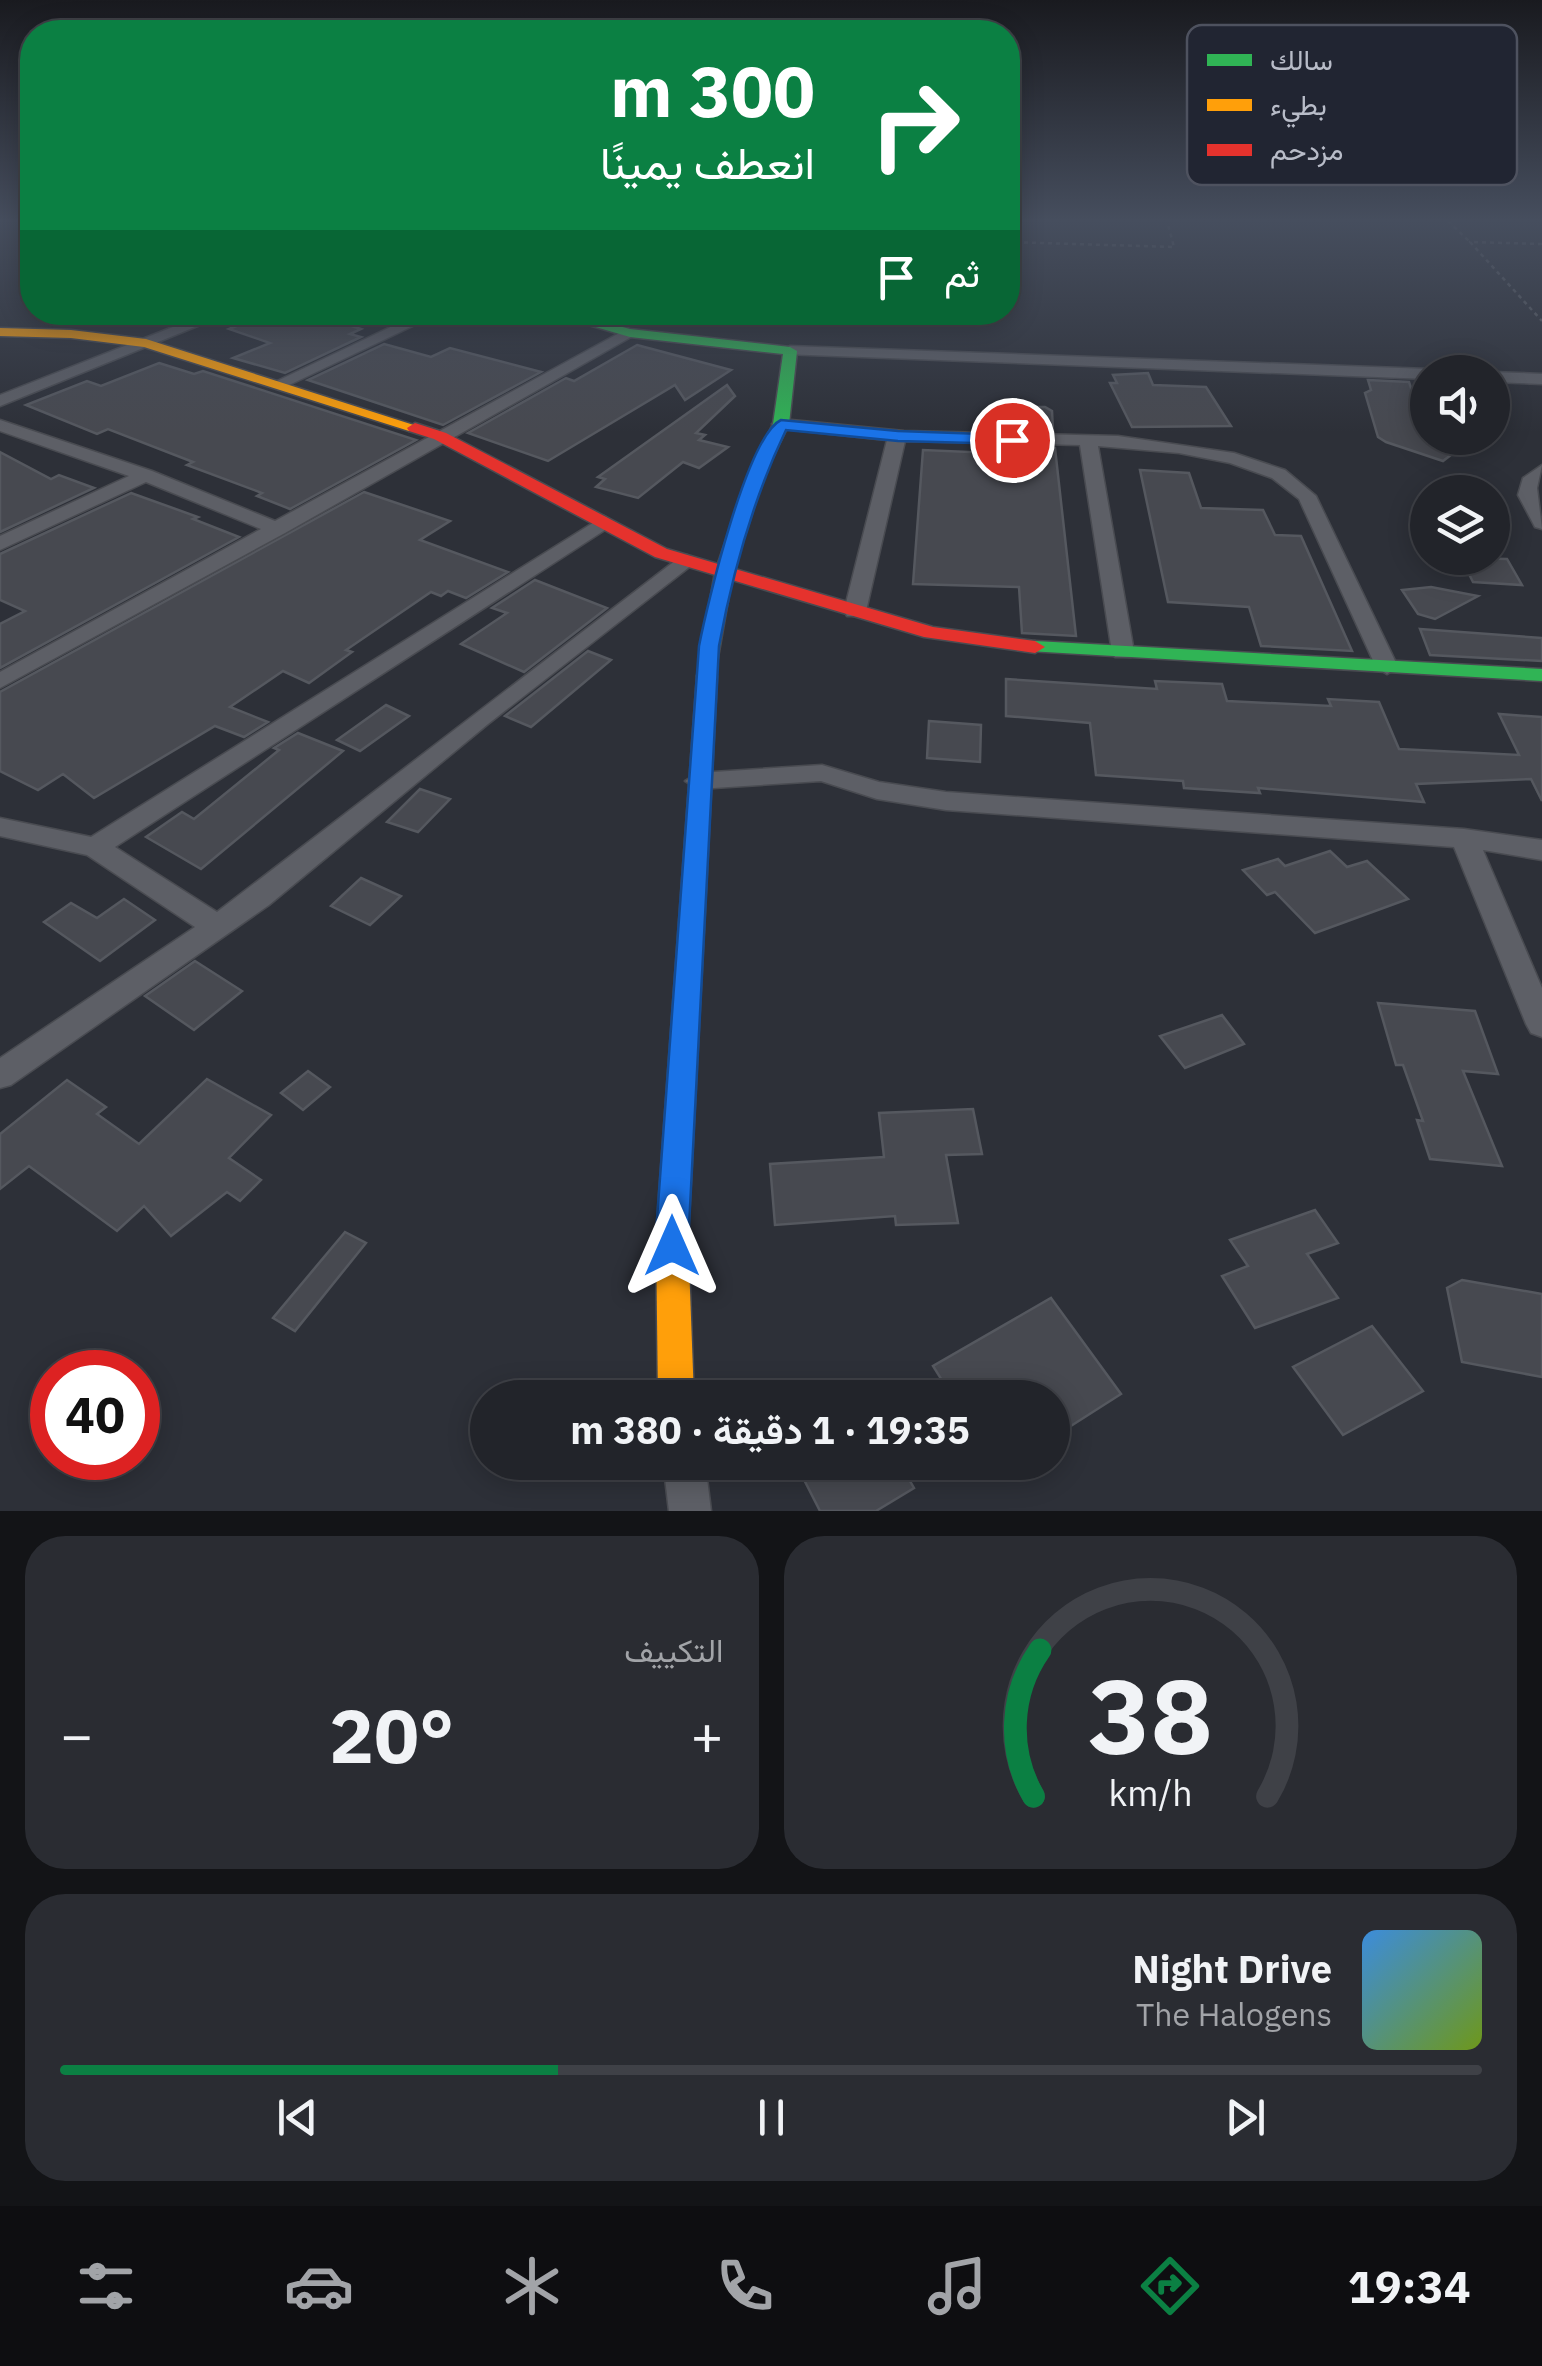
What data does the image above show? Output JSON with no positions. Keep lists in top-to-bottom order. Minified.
{"legend":["سالك","بطيء","مزدحم"],"page":{"turn":["300 m","انعطف يمينًا"],"then":"ثم","limit":"40","trip":"19:35 · 1 دقيقة · 380 m","tile":"التكييف","heat":["−","20°","+"],"song":["Night Drive","The Halogens"],"tabs":"19:34","gauge":["38","km/h"]}}
